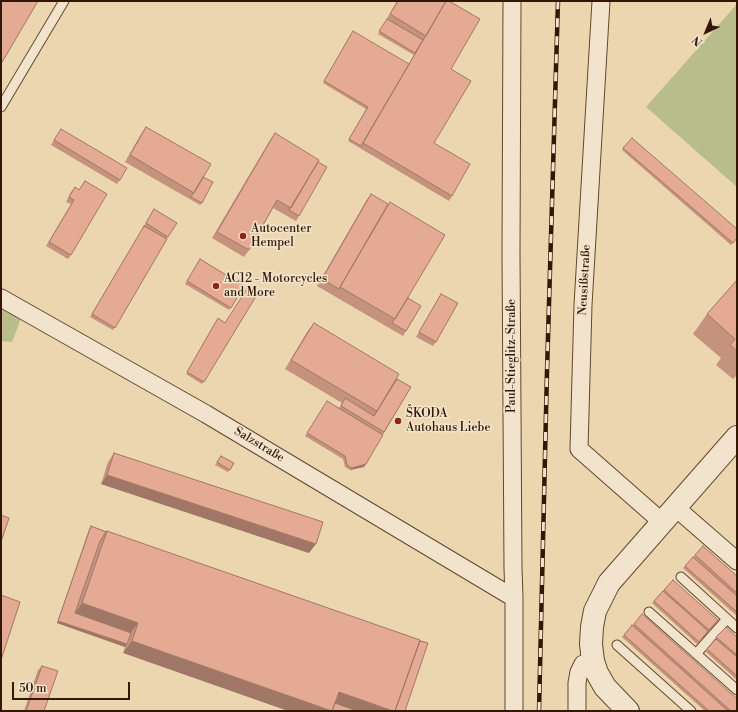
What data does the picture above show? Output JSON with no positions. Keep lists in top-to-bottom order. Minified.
{"streets":{"street":["Neusißstraße","Paul-Stieglitz-Straße","Salzstraße"]},"crossings":[["Paul-Stieglitz-Straße","Salzstraße"]],"places":["Autocenter Hempel","AC12 - Motorcycles and More","ŠKODA Autohaus Liebe"],"scale_bar":"50 m","north":"bottom left"}
